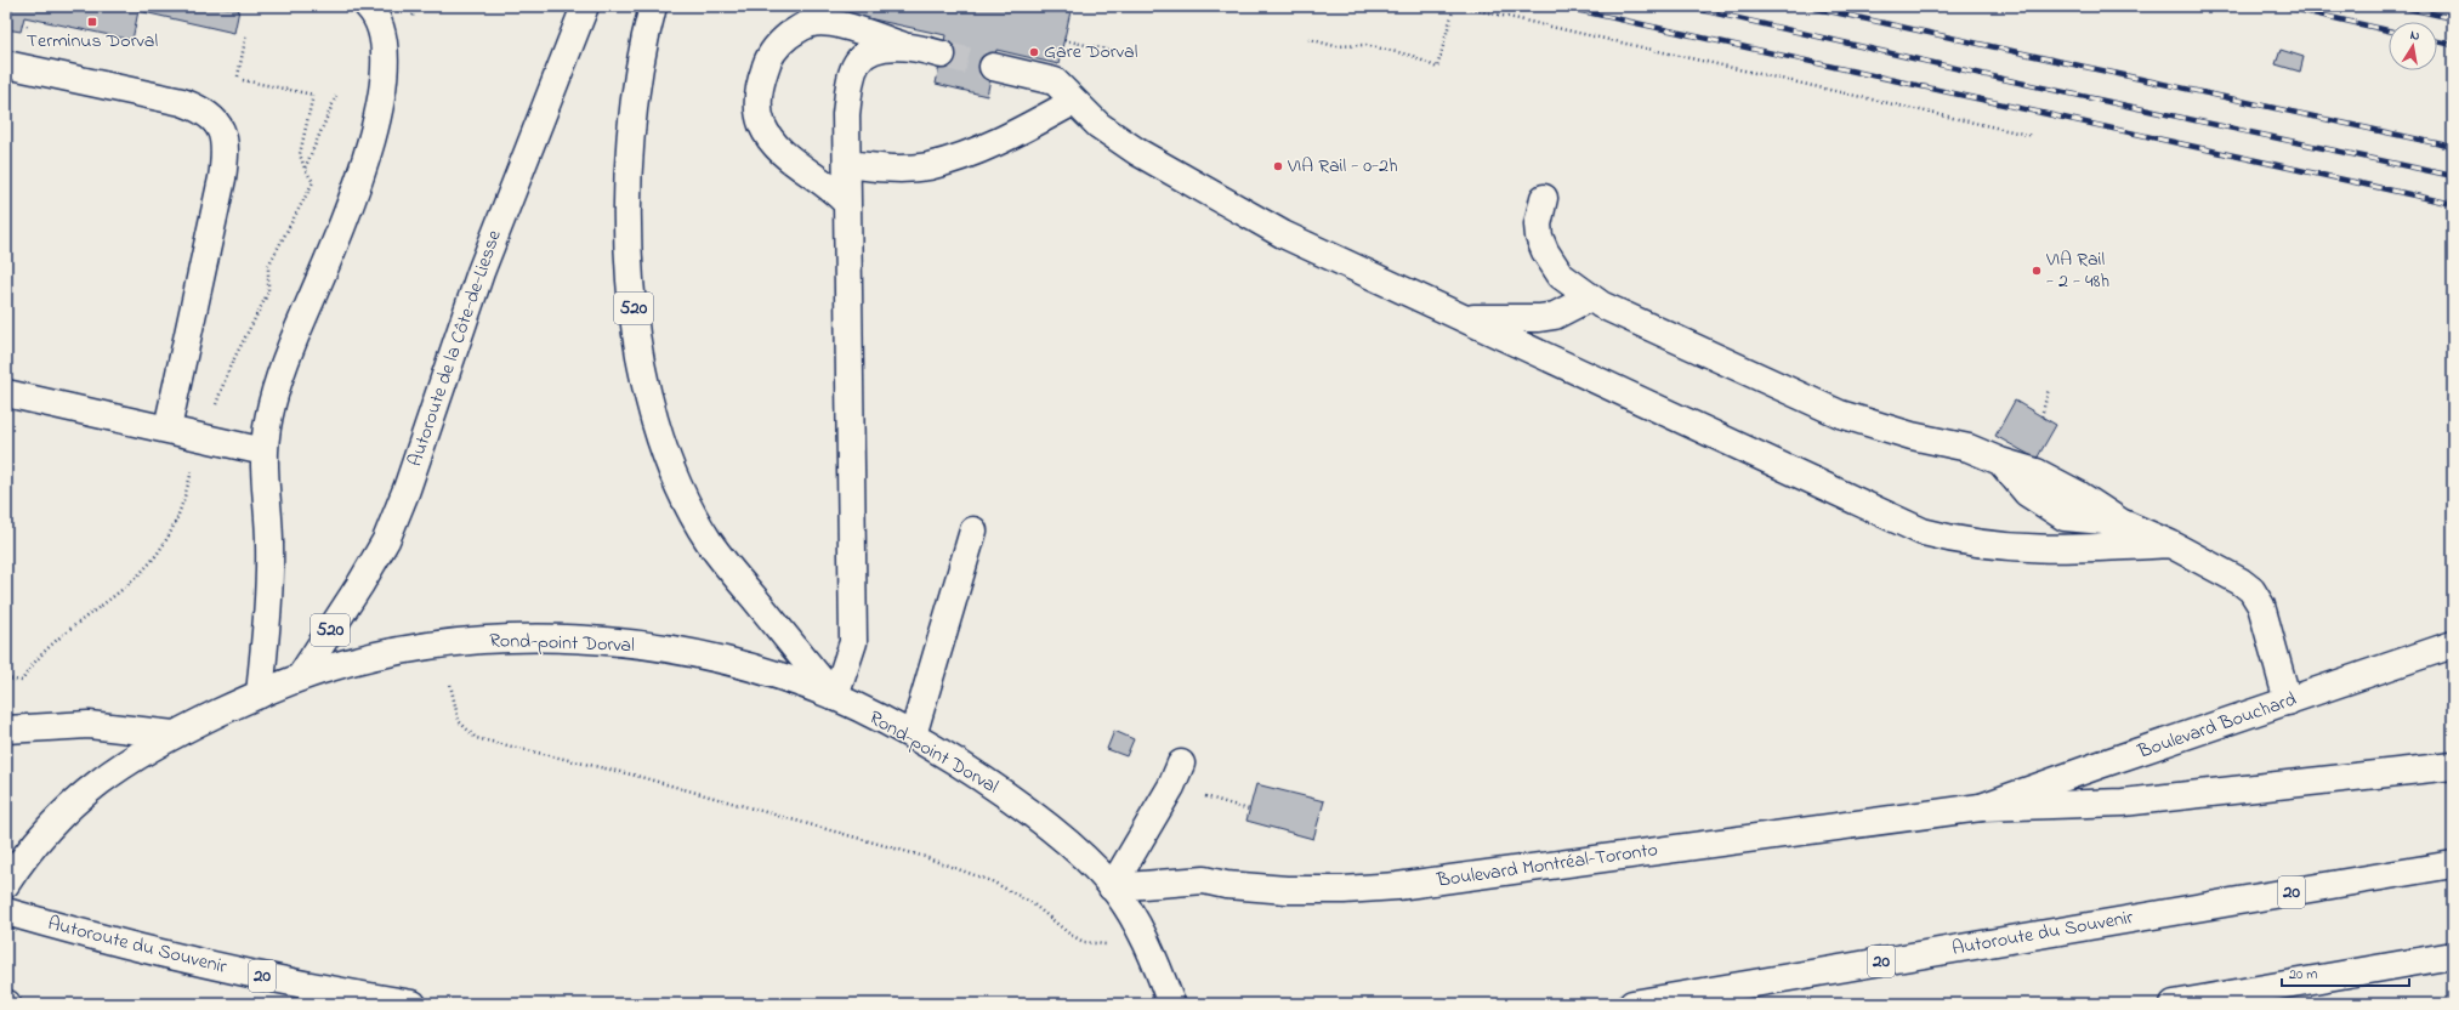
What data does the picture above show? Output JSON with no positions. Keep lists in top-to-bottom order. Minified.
{"streets":{"main road":["520","Autoroute de la Côte-de-Liesse","Rond-point Dorval","Boulevard Bouchard","Boulevard Montréal-Toronto","20","Autoroute du Souvenir"]},"crossings":[["520","Rond-point Dorval"],["Autoroute de la Côte-de-Liesse","Rond-point Dorval"],["Rond-point Dorval","Boulevard Montréal-Toronto"],["Boulevard Bouchard","Boulevard Montréal-Toronto"]],"places":{"transit":["Terminus Dorval"],"other":["Gare Dorval","VIA Rail - 0-2h","VIA Rail - 2 - 48h"]},"scale_bar":"20 m","north":"top"}
